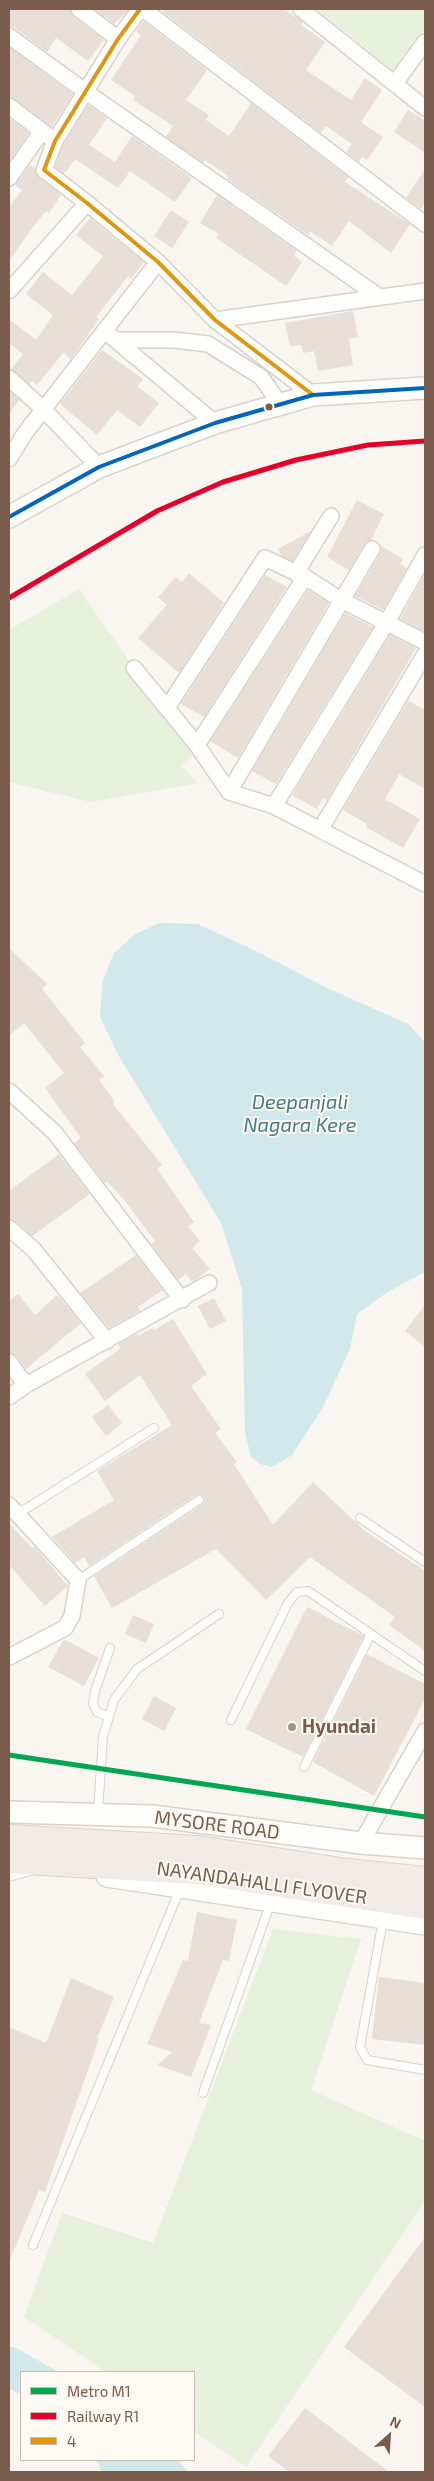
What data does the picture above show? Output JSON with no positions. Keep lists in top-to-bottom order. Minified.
{"streets":{"highway":["NAYANDAHALLI FLYOVER"],"street":["MYSORE ROAD"]},"water":["Deepanjali Nagara Kere"],"places":["Hyundai"],"lines":["transit line 4","rail line R1","metro line M1"],"legend":["Metro M1","Railway R1","4"],"north":"top right"}
